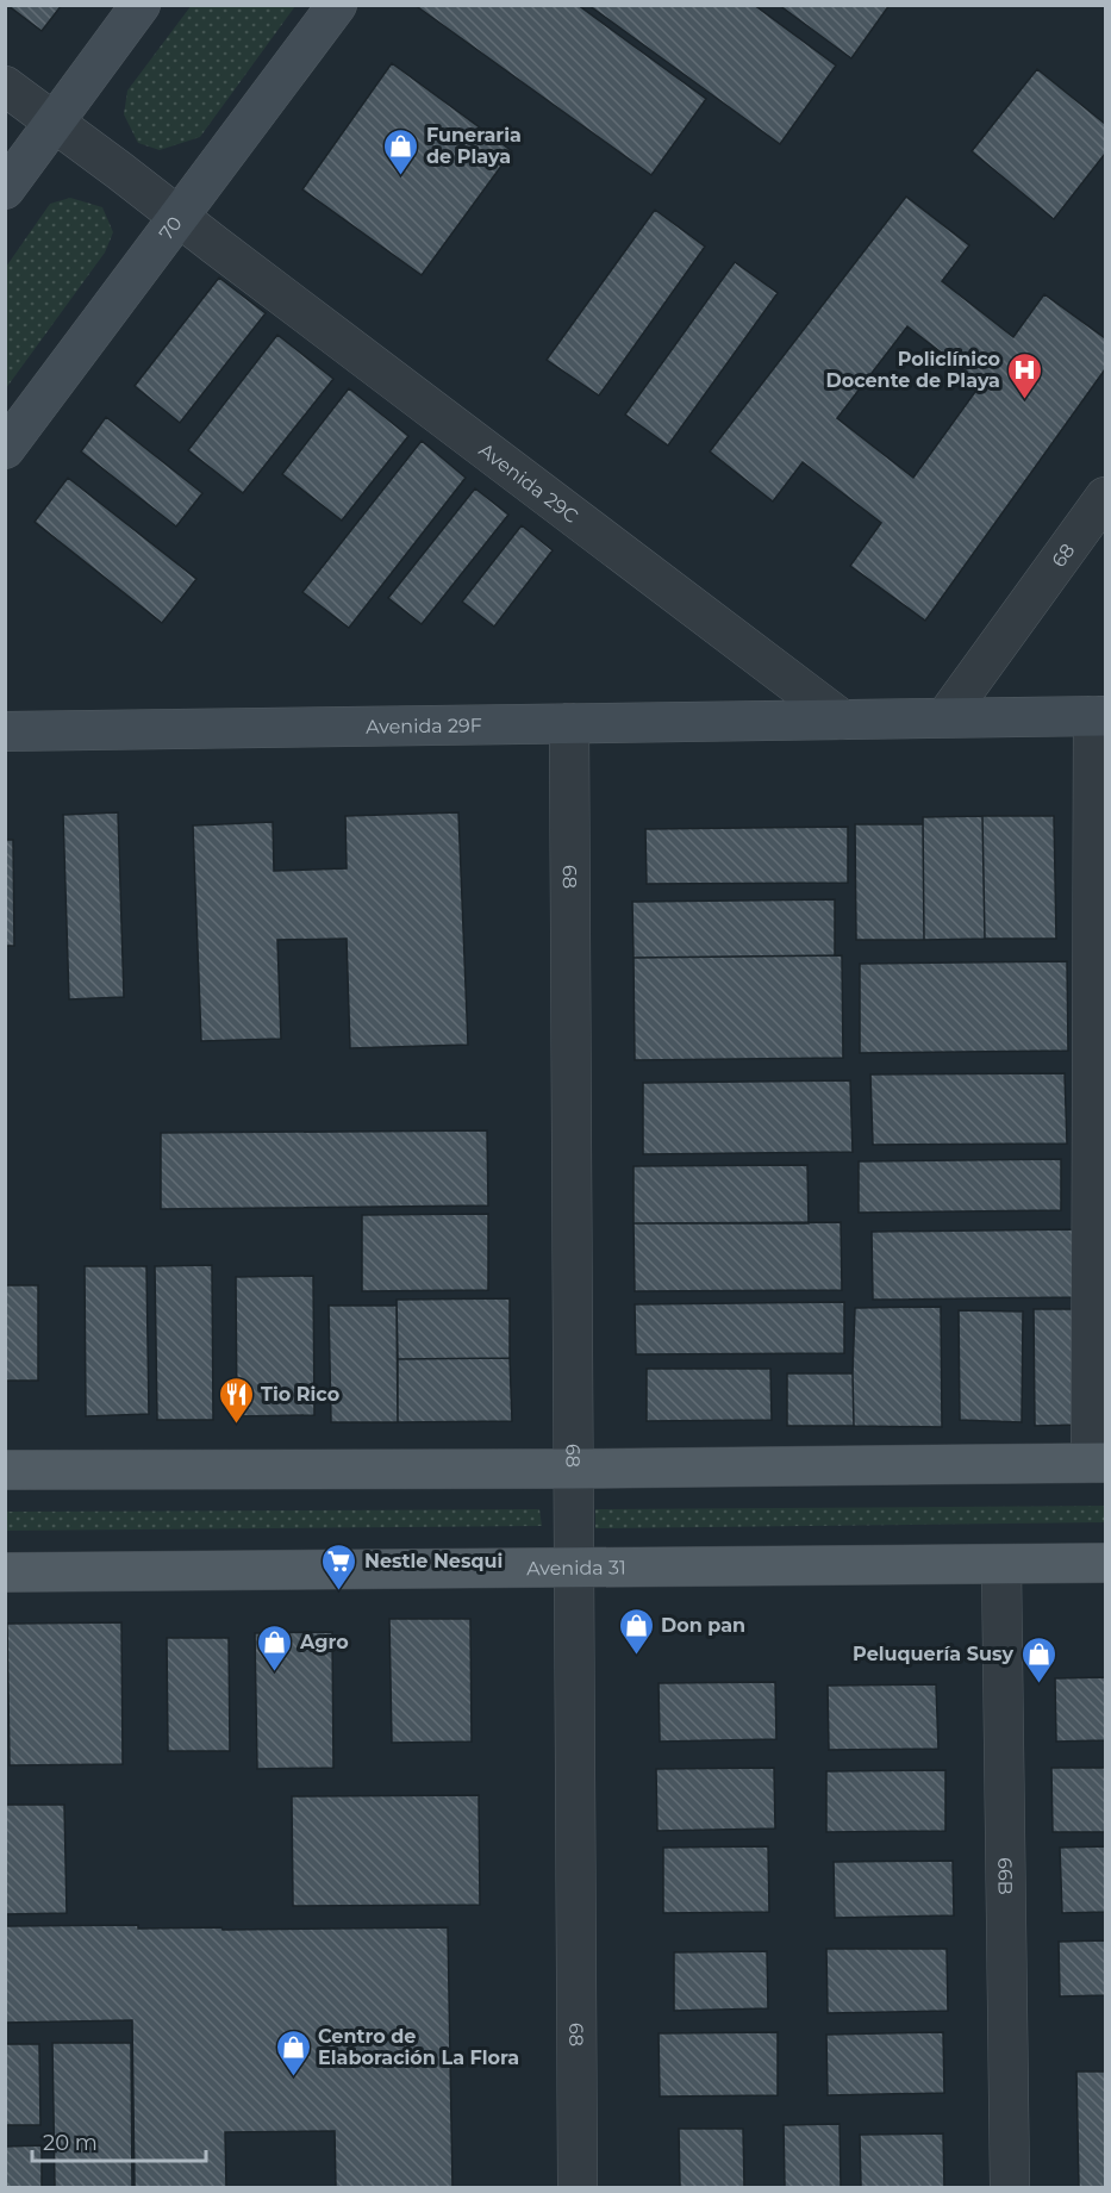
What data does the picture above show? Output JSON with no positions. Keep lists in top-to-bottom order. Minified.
{"streets":{"main road":["Avenida 31"],"street":["70","Avenida 29C","68","Avenida 29F","66B"]},"crossings":[["70","Avenida 29C"],["Avenida 29C","Avenida 29F"],["68","Avenida 29F"],["68","Avenida 31"],["Avenida 31","66B"]],"places":{"shop":["Funeraria de Playa","Don pan","Agro","Peluquería Susy","Centro de Elaboración La Flora"],"hospital":["Policlínico Docente de Playa"],"restaurant":["Tio Rico"],"supermarket":["Nestle Nesqui"]},"scale_bar":"20 m"}
